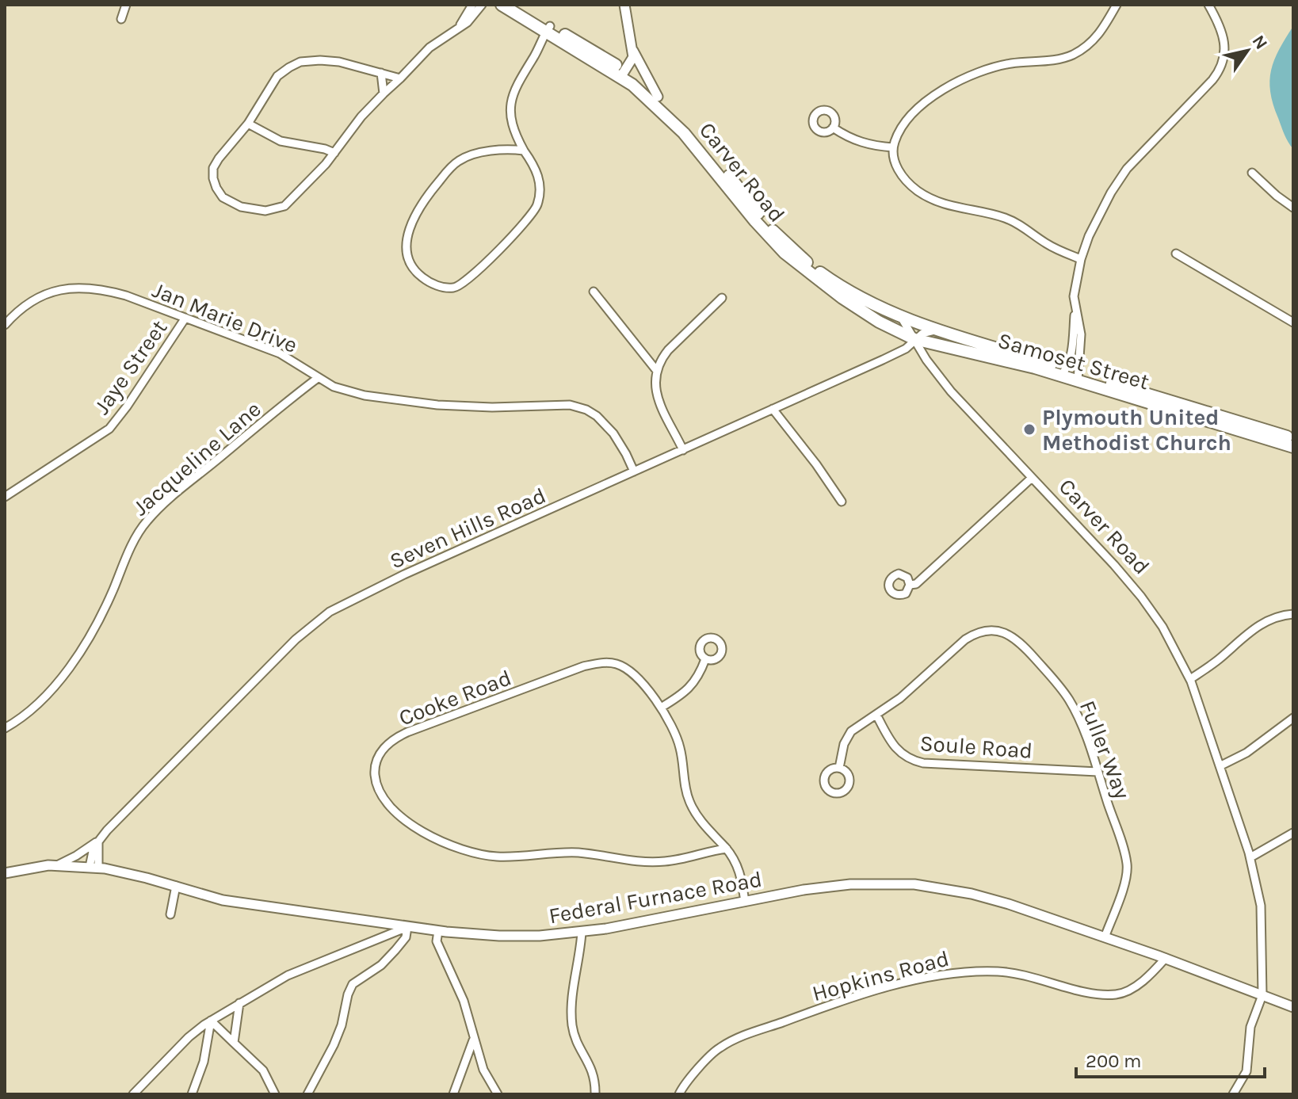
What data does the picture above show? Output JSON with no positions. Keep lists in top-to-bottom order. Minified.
{"streets":{"highway":["Carver Road","Samoset Street"],"main road":["Federal Furnace Road"],"street":["Jan Marie Drive","Jaye Street","Jacqueline Lane","Seven Hills Road","Cooke Road","Soule Road","Fuller Way","Hopkins Road"]},"crossings":[["Carver Road","Samoset Street"],["Carver Road","Seven Hills Road"],["Carver Road","Federal Furnace Road"],["Jan Marie Drive","Jaye Street"],["Jan Marie Drive","Jacqueline Lane"],["Jan Marie Drive","Seven Hills Road"],["Samoset Street","Seven Hills Road"],["Seven Hills Road","Federal Furnace Road"],["Cooke Road","Federal Furnace Road"],["Soule Road","Fuller Way"],["Fuller Way","Federal Furnace Road"],["Federal Furnace Road","Hopkins Road"]],"places":["Plymouth United Methodist Church"],"scale_bar":"200 m","north":"top right"}
